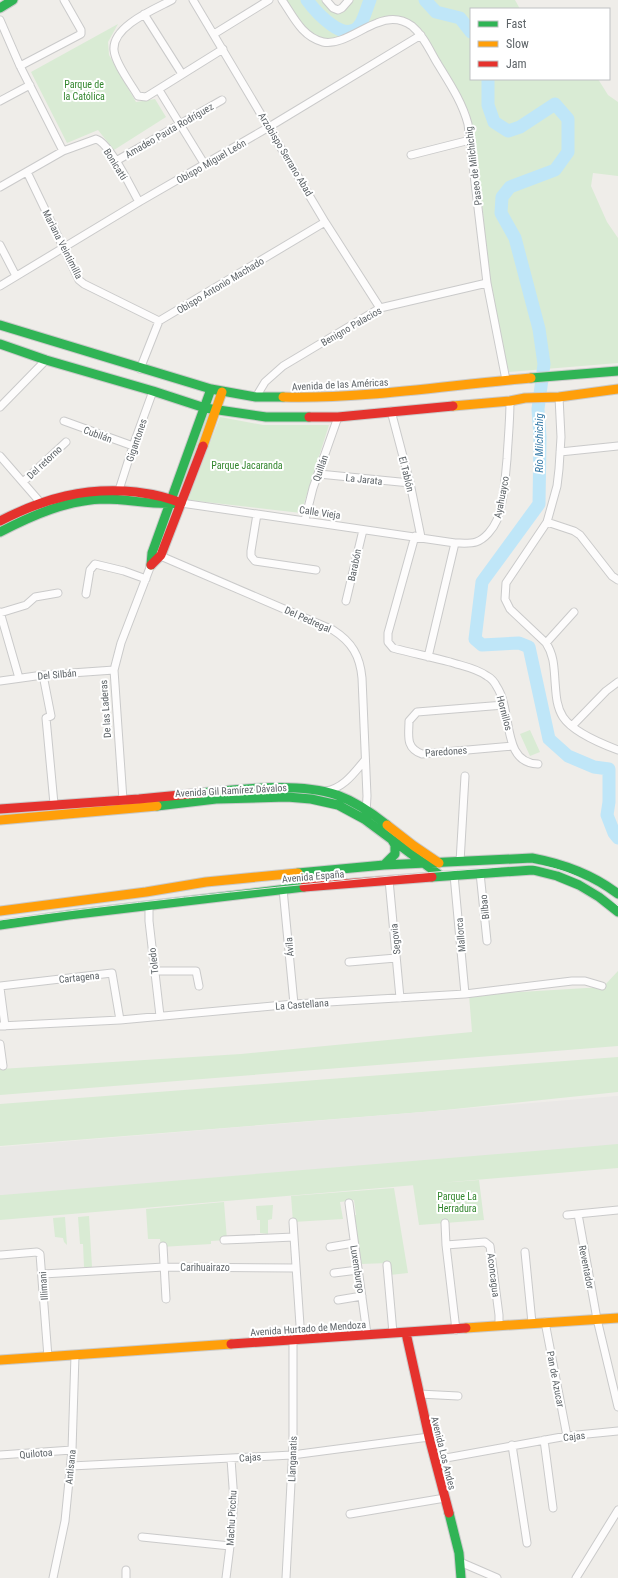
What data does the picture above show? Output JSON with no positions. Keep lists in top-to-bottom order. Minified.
{"streets":{"main road":["Avenida de las Américas","Calle Vieja","De las Laderas","Avenida Gil Ramírez Dávalos","Avenida España","Avenida Hurtado de Mendoza","Avenida Los Andes"],"street":["Amadeo Pauta Rodríguez","Arzobispo Serrano Abad","Obispo Miguel León","Bonicatti","Paseo de Milchichig","Mariana Veintimilla","Obispo Antonio Machado","Benigno Palacios","Cubilán","Gigantones","Del retorno","Quillán","El Tablón","La Jarata","Ayahuayco","Barabón","Del Pedregal","Del Silbán","Hornillos","Paredones","Bilbao","Mallorca","Segovia","Ávila","Toledo","Cartagena","La Castellana","Carihuairazo","Reventador","Luxemburgo","Aconcagua","Illimani","Pan de Azucar","Cajas","Quilotoa","Llanganatis","Antisana","Machu Picchu"]},"crossings":[["Amadeo Pauta Rodríguez","Bonicatti"],["Arzobispo Serrano Abad","Obispo Miguel León"],["Arzobispo Serrano Abad","Obispo Antonio Machado"],["Arzobispo Serrano Abad","Benigno Palacios"],["Obispo Miguel León","Bonicatti"],["Obispo Miguel León","Paseo de Milchichig"],["Obispo Miguel León","Mariana Veintimilla"],["Bonicatti","Mariana Veintimilla"],["Paseo de Milchichig","Benigno Palacios"],["Paseo de Milchichig","Avenida de las Américas"],["Mariana Veintimilla","Obispo Antonio Machado"],["Benigno Palacios","Avenida de las Américas"],["Avenida de las Américas","De las Laderas"],["Cubilán","Gigantones"],["Gigantones","Calle Vieja"],["Quillán","La Jarata"],["Quillán","Calle Vieja"],["El Tablón","La Jarata"],["El Tablón","Calle Vieja"],["El Tablón","Hornillos"],["Ayahuayco","Calle Vieja"],["Calle Vieja","Barabón"],["Calle Vieja","De las Laderas"],["Del Pedregal","De las Laderas"],["Del Pedregal","Avenida Gil Ramírez Dávalos"],["Del Silbán","De las Laderas"],["De las Laderas","Avenida Gil Ramírez Dávalos"],["Hornillos","Paredones"],["Avenida Gil Ramírez Dávalos","Avenida España"],["Avenida España","Bilbao"],["Avenida España","Mallorca"],["Avenida España","Segovia"],["Avenida España","Ávila"],["Avenida España","Toledo"],["Mallorca","La Castellana"],["Segovia","La Castellana"],["Ávila","La Castellana"],["Toledo","La Castellana"],["Cartagena","La Castellana"],["Carihuairazo","Illimani"],["Reventador","Avenida Hurtado de Mendoza"],["Luxemburgo","Avenida Hurtado de Mendoza"],["Aconcagua","Avenida Hurtado de Mendoza"],["Illimani","Avenida Hurtado de Mendoza"],["Avenida Hurtado de Mendoza","Pan de Azucar"],["Avenida Hurtado de Mendoza","Avenida Los Andes"],["Avenida Hurtado de Mendoza","Llanganatis"],["Avenida Hurtado de Mendoza","Antisana"],["Pan de Azucar","Cajas"],["Cajas","Avenida Los Andes"],["Cajas","Llanganatis"],["Cajas","Antisana"],["Cajas","Machu Picchu"],["Quilotoa","Antisana"]],"water":["Río Milchichig"],"parks":["Parque de la Católica","Parque Jacaranda","Parque La Herradura"],"legend":["Fast","Slow","Jam"]}
